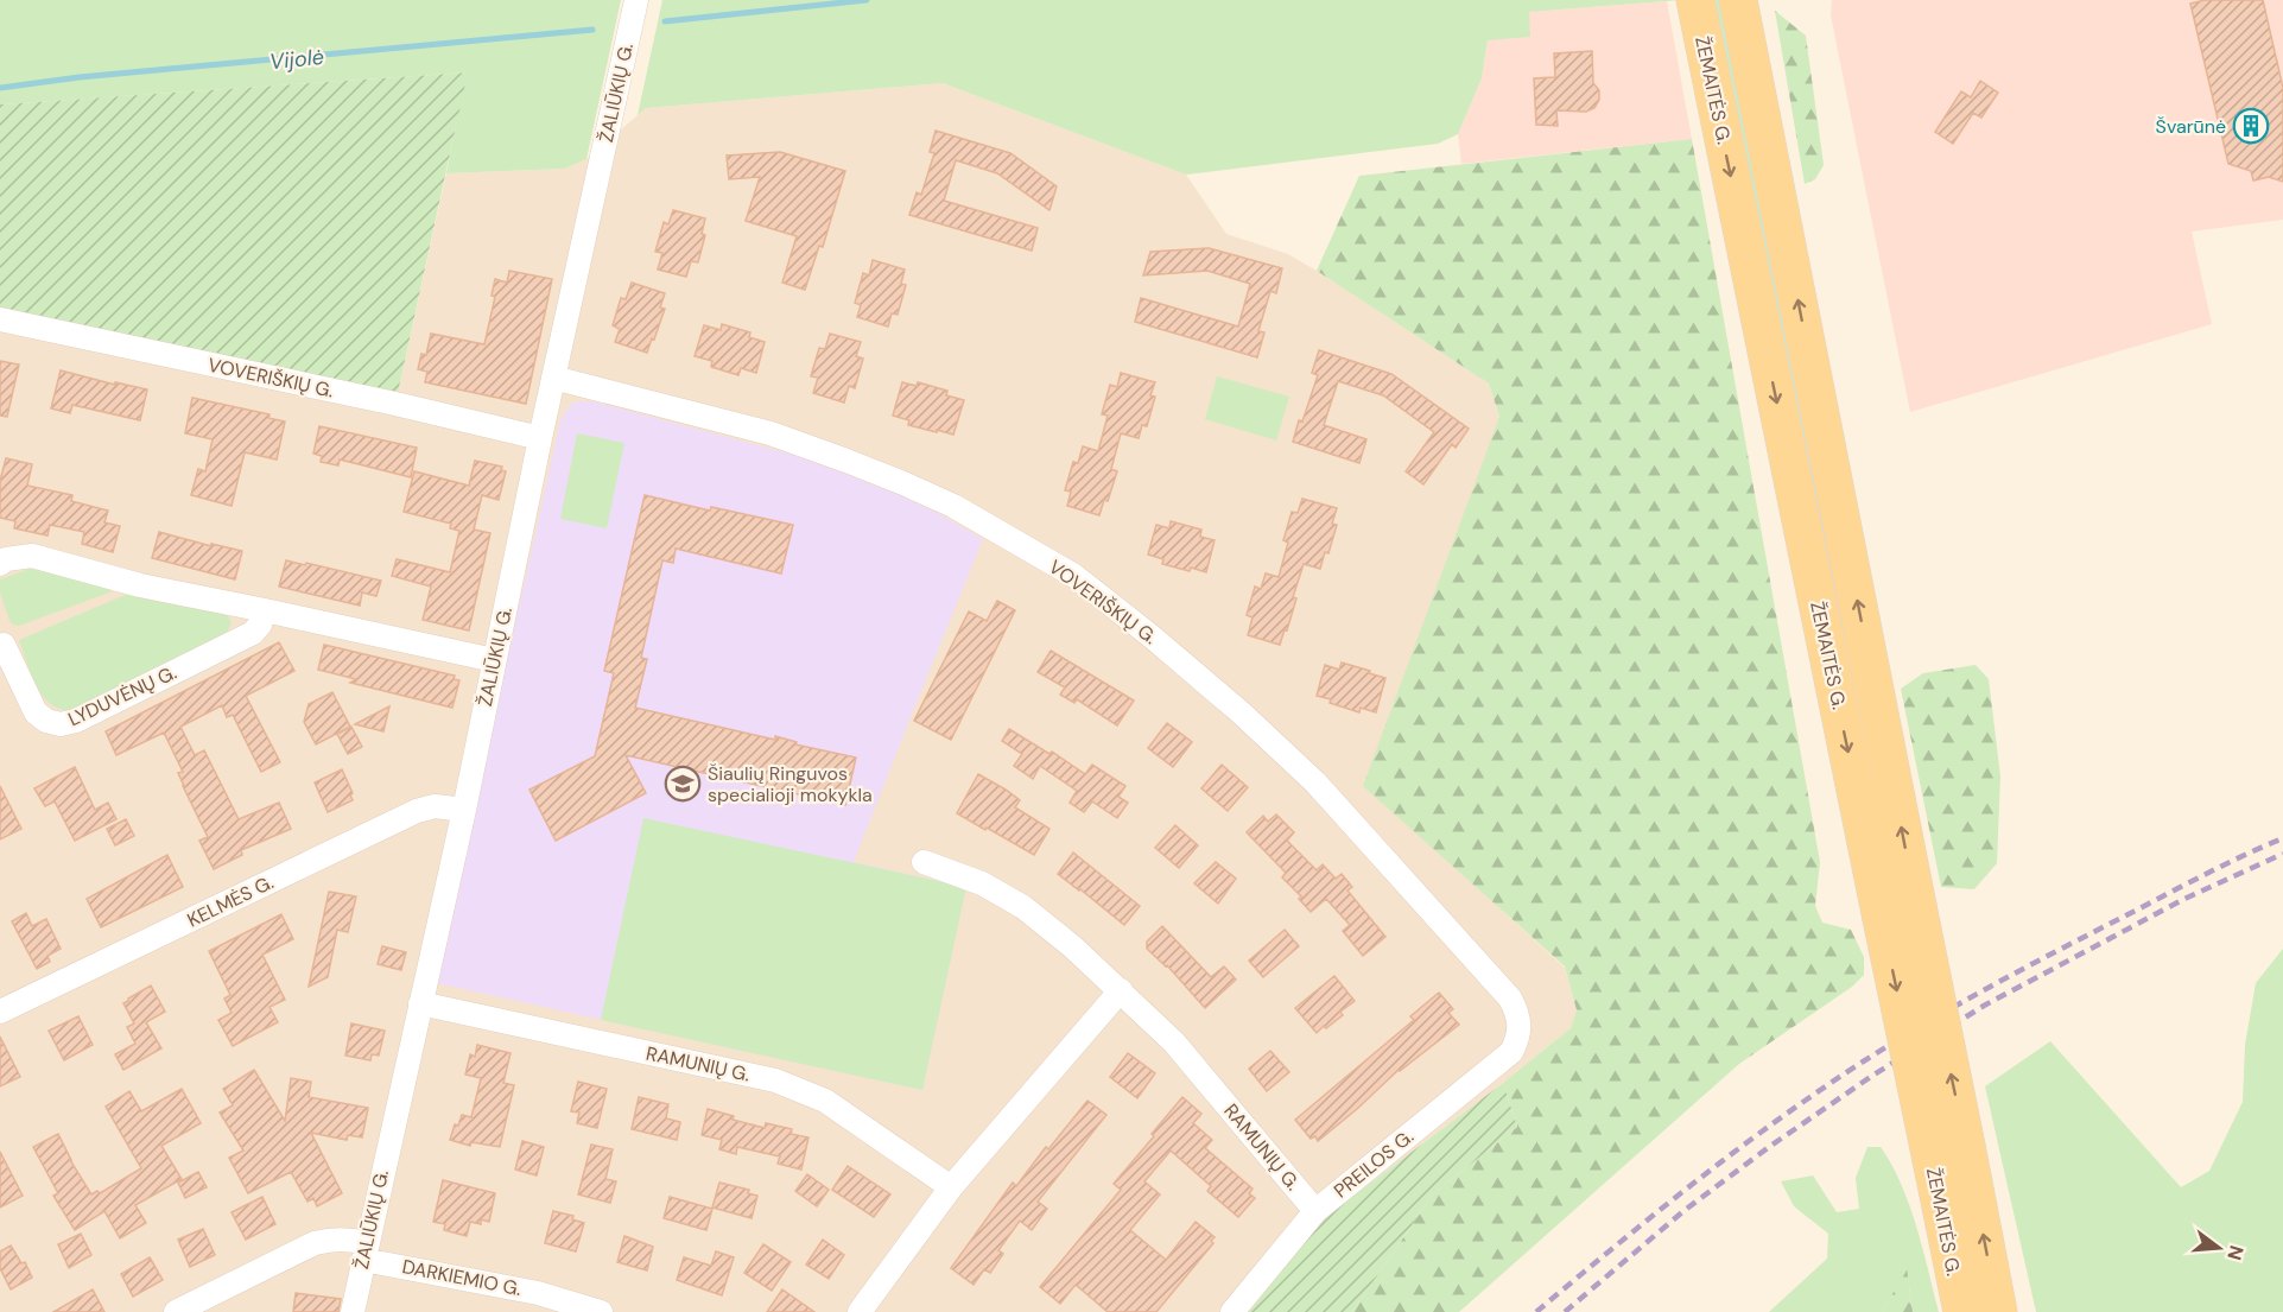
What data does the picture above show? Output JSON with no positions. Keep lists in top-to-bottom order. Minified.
{"streets":{"main road":["ŽEMAITĖS G."],"street":["ŽALIŪKIŲ G.","VOVERIŠKIŲ G.","LYDUVĖNŲ G.","KELMĖS G.","RAMUNIŲ G.","PREILOS G.","DARKIEMIO G."]},"crossings":[["ŽALIŪKIŲ G.","VOVERIŠKIŲ G."],["ŽALIŪKIŲ G.","KELMĖS G."],["ŽALIŪKIŲ G.","RAMUNIŲ G."],["ŽALIŪKIŲ G.","DARKIEMIO G."],["VOVERIŠKIŲ G.","PREILOS G."],["RAMUNIŲ G.","PREILOS G."]],"water":["Vijolė"],"places":{"building":["Švarūnė"],"school or university":["Šiaulių Ringuvos specialioji mokykla"]},"north":"right"}
